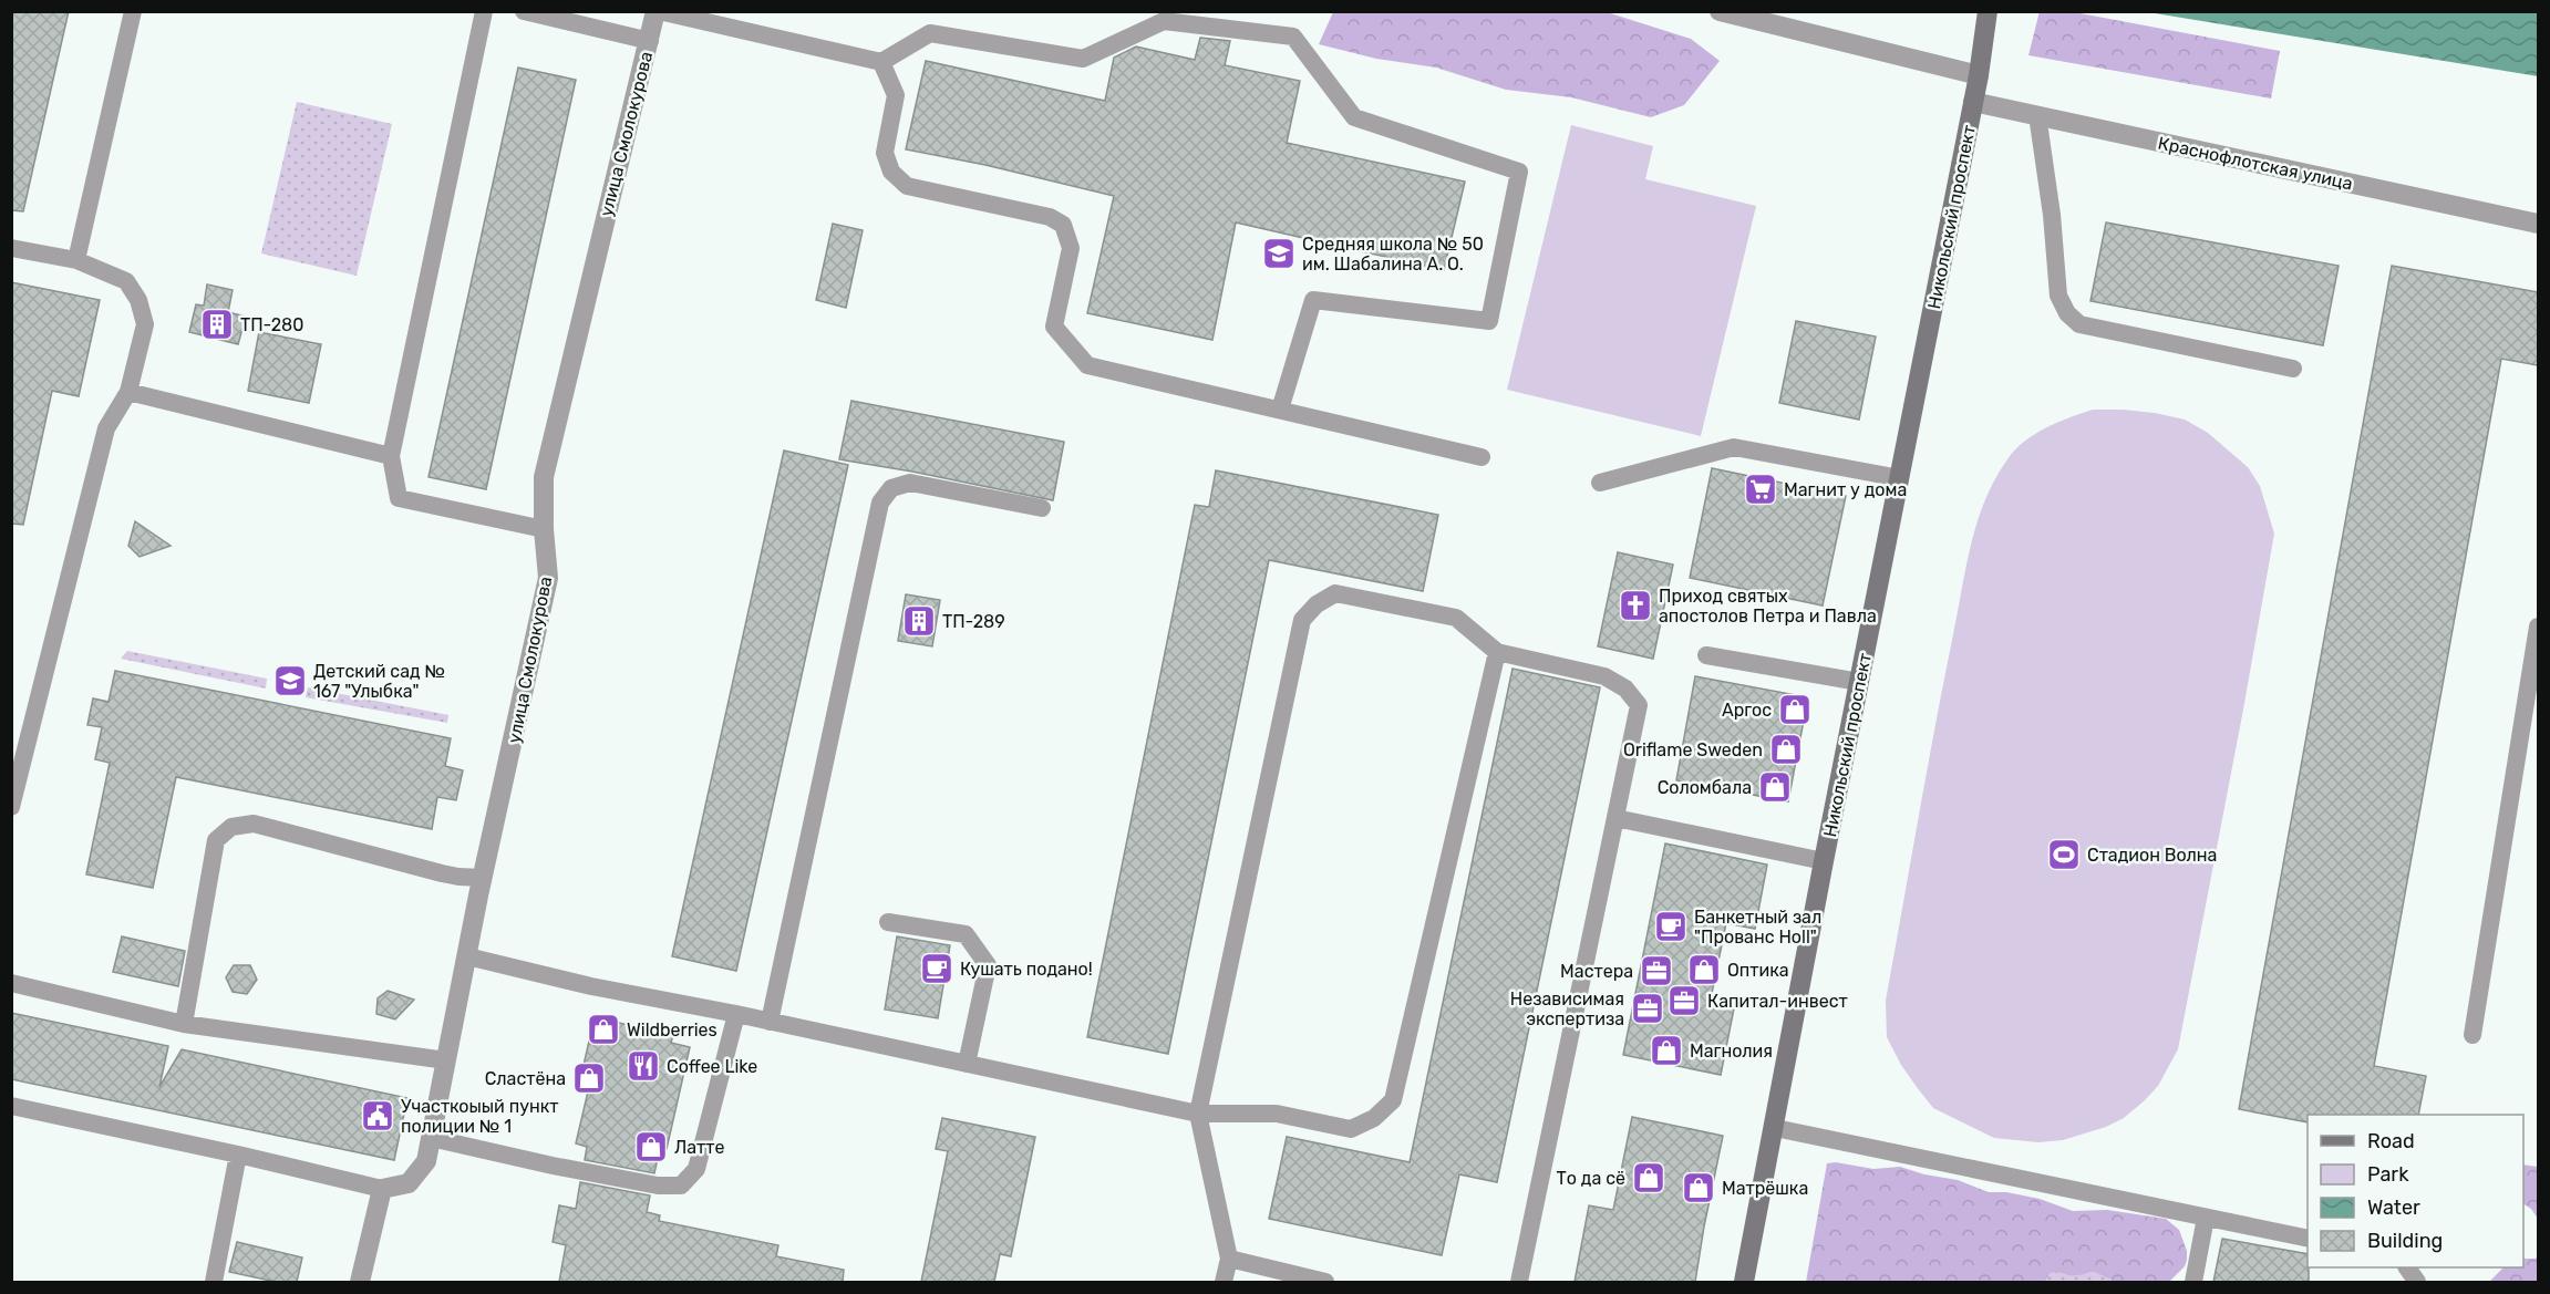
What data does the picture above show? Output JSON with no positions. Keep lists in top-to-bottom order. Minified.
{"streets":{"main road":["Никольский проспект"],"street":["улица Смолокурова","Краснофлотская улица"]},"crossings":[["Краснофлотская улица","Никольский проспект"]],"places":{"school or university":["Средняя школа № 50 им. Шабалина А. О.","Детский сад № 167 \"Улыбка\""],"building":["ТП-280","ТП-289"],"supermarket":["Магнит у дома"],"church":["Приход святых апостолов Петра и Павла"],"shop":["Аргос","Oriflame Sweden","Соломбала","Оптика","Wildberries","Магнолия","Сластёна","Латте","То да сё","Матрёшка"],"sports":["Стадион Волна"],"cafe":["Банкетный зал \"Прованс Holl\"","Кушать подано!"],"office":["Мастера","Капитал-инвест","Независимая экспертиза"],"restaurant":["Coffee Like"],"public building":["Участкоыый пункт полиции № 1"]},"legend":["Road","Park","Water","Building"]}
